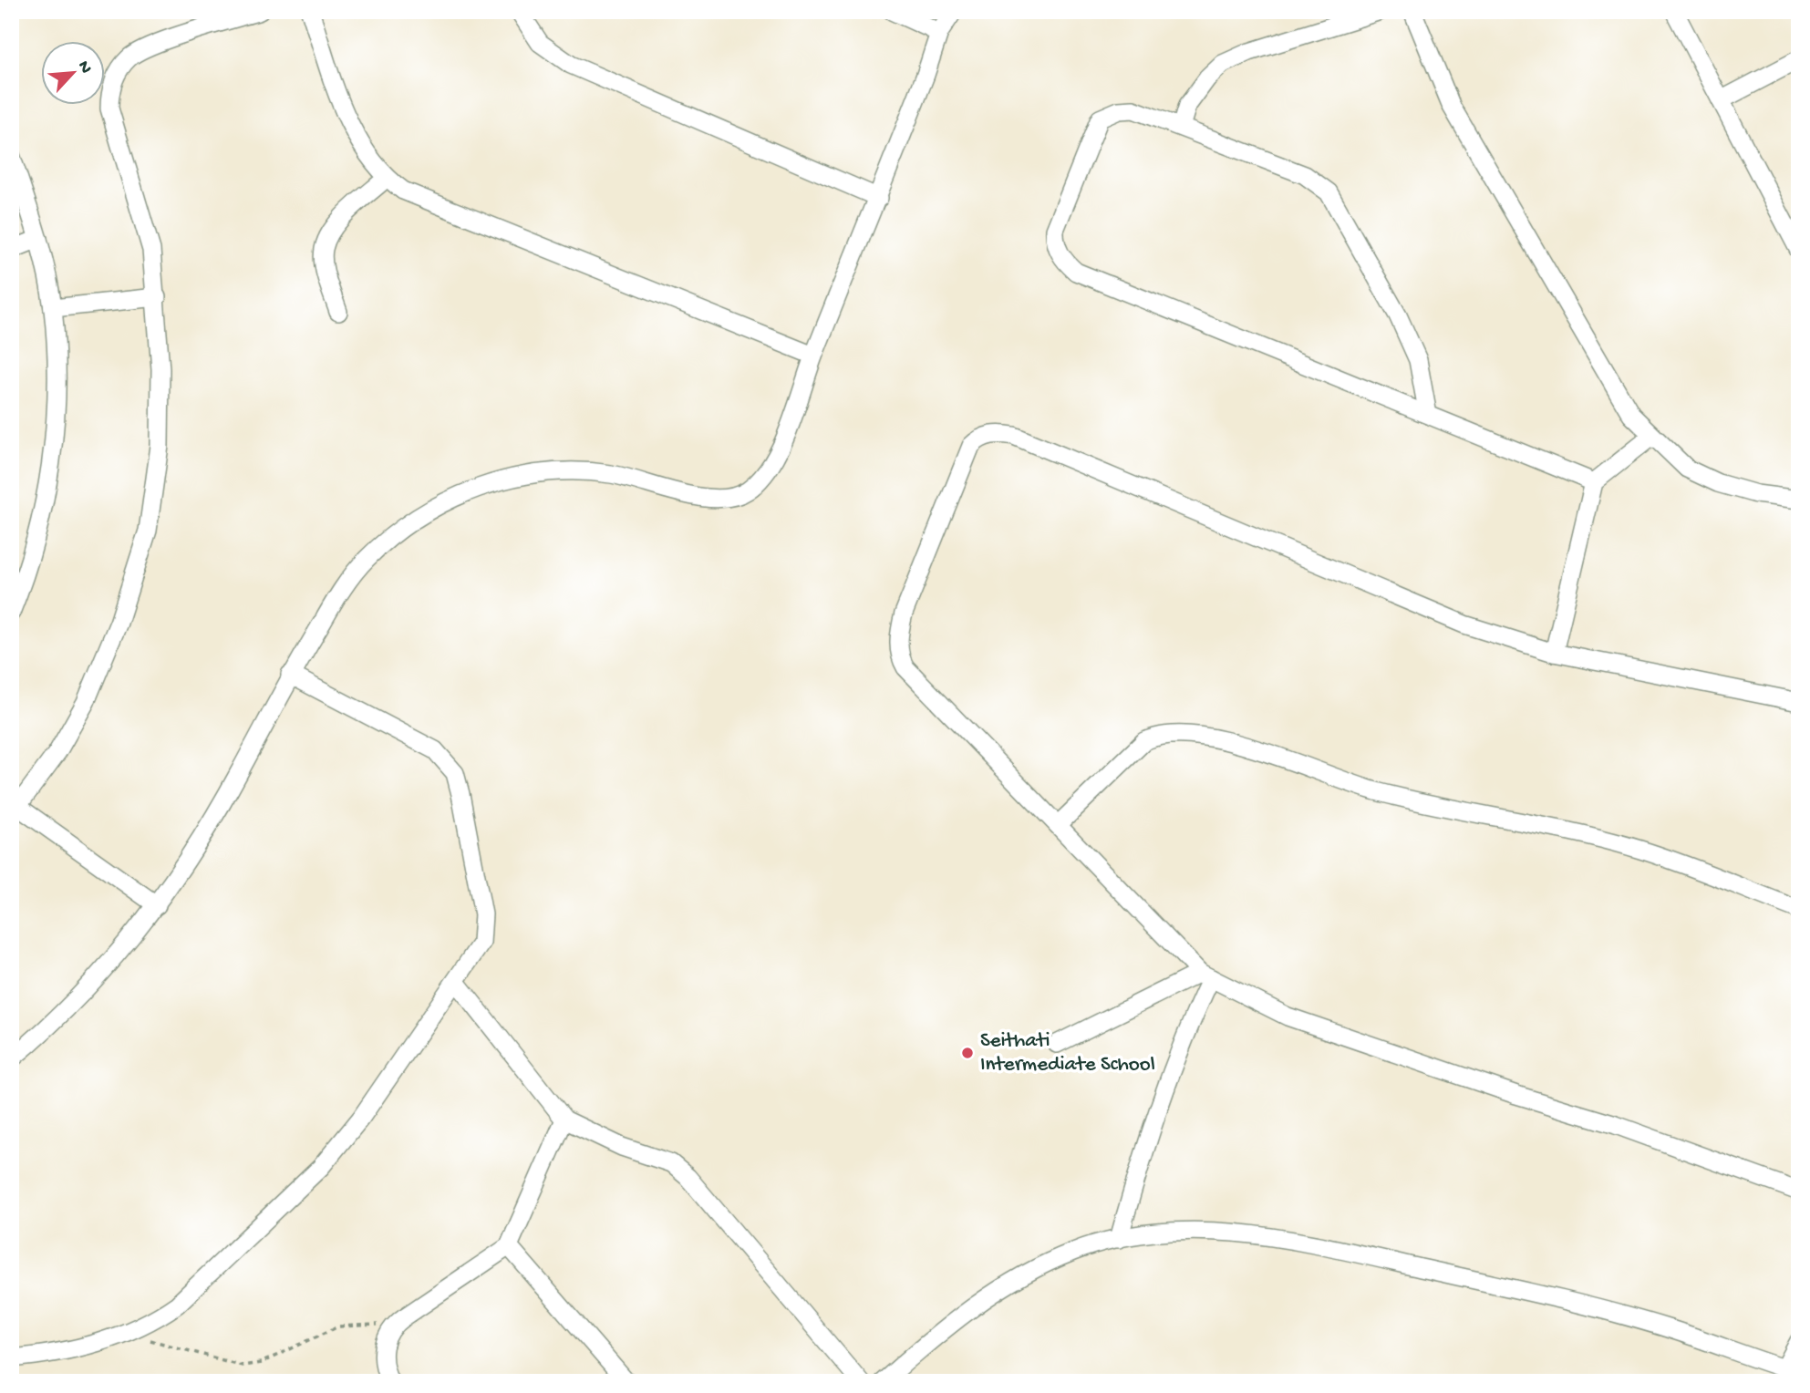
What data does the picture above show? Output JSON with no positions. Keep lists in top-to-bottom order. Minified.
{"places":["Seithati Intermediate School"],"north":"top right"}
